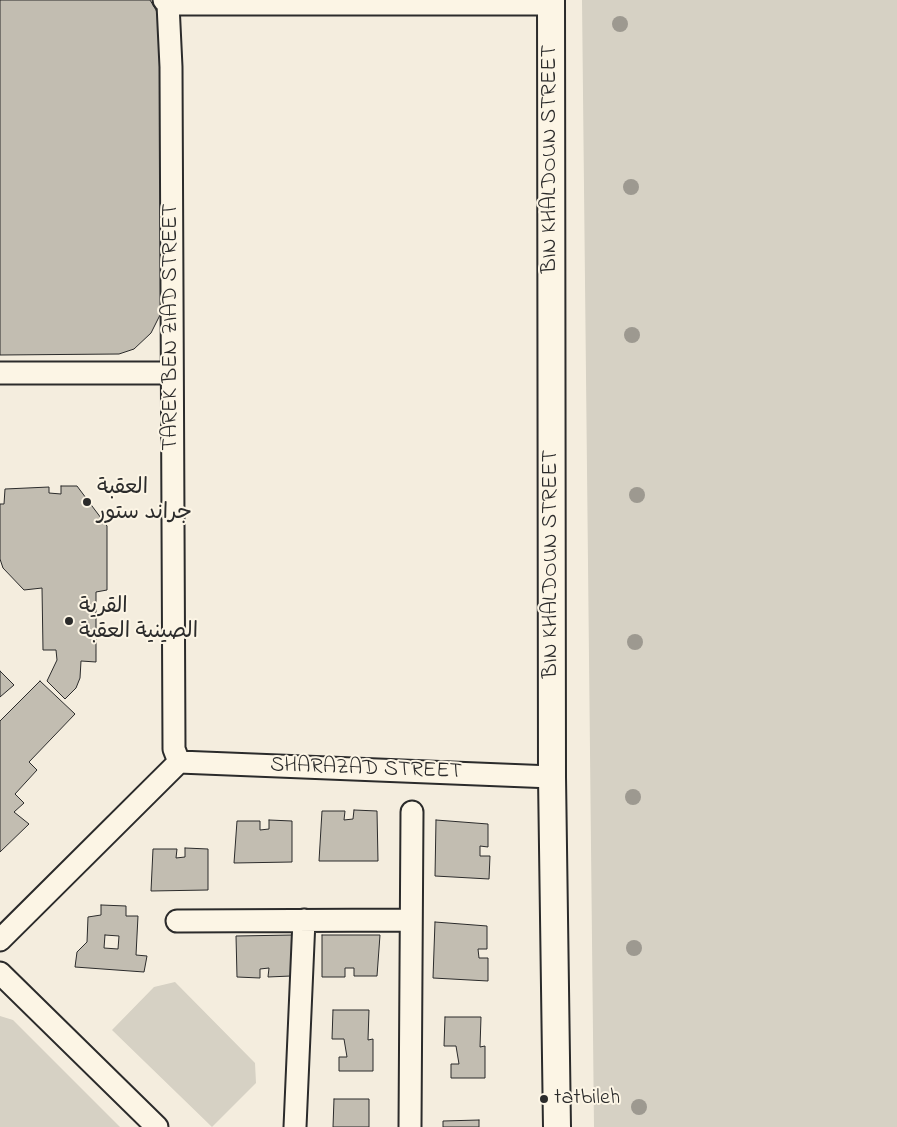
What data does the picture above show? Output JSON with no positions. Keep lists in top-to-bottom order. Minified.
{"streets":{"street":["BIN KHALDOUN STREET","TAREK BEN ZIAD STREET","SHARAZAD STREET"]},"crossings":[["BIN KHALDOUN STREET","SHARAZAD STREET"],["TAREK BEN ZIAD STREET","SHARAZAD STREET"]],"places":["العقبة جراند ستور","القرية الصينية العقبة","tatbileh"]}
